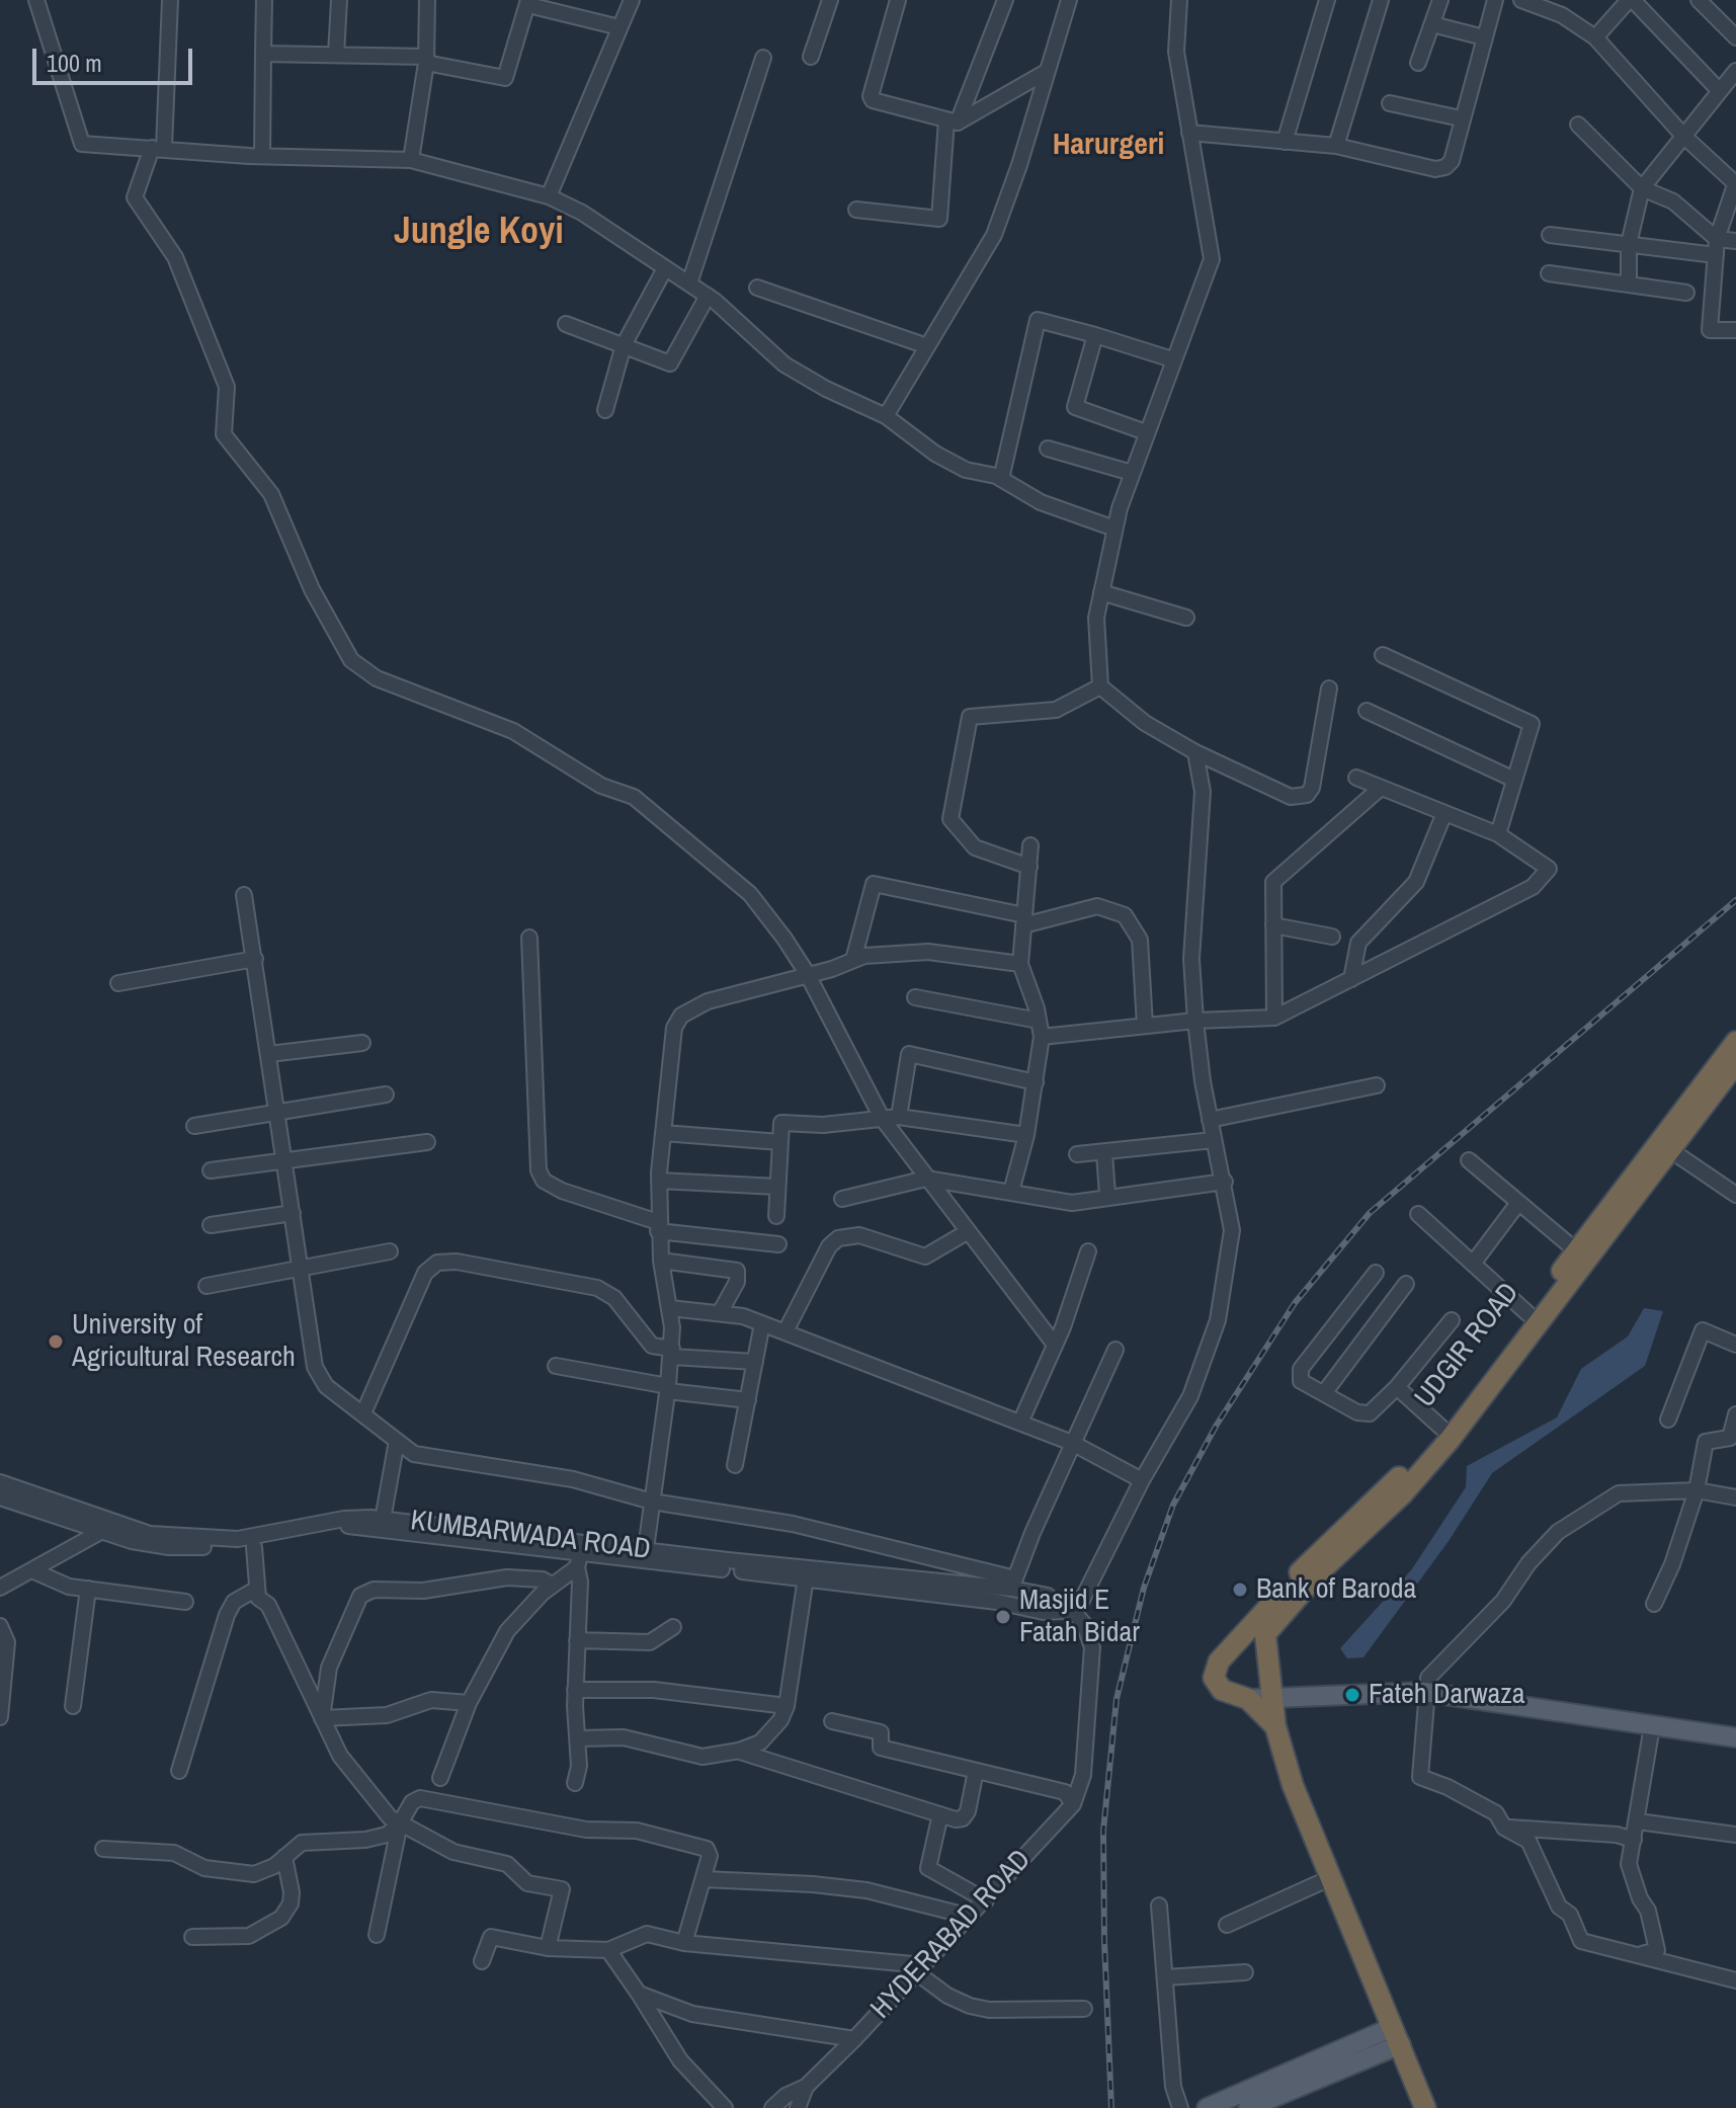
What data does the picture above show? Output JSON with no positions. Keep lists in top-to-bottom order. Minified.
{"streets":{"highway":["UDGIR ROAD"],"street":["KUMBARWADA ROAD","HYDERABAD ROAD"]},"crossings":[["KUMBARWADA ROAD","HYDERABAD ROAD"]],"districts":["Harurgeri","Jungle Koyi"],"places":["University of Agricultural Research","Bank of Baroda","Masjid E Fatah Bidar","Fateh Darwaza"],"scale_bar":"100 m"}
